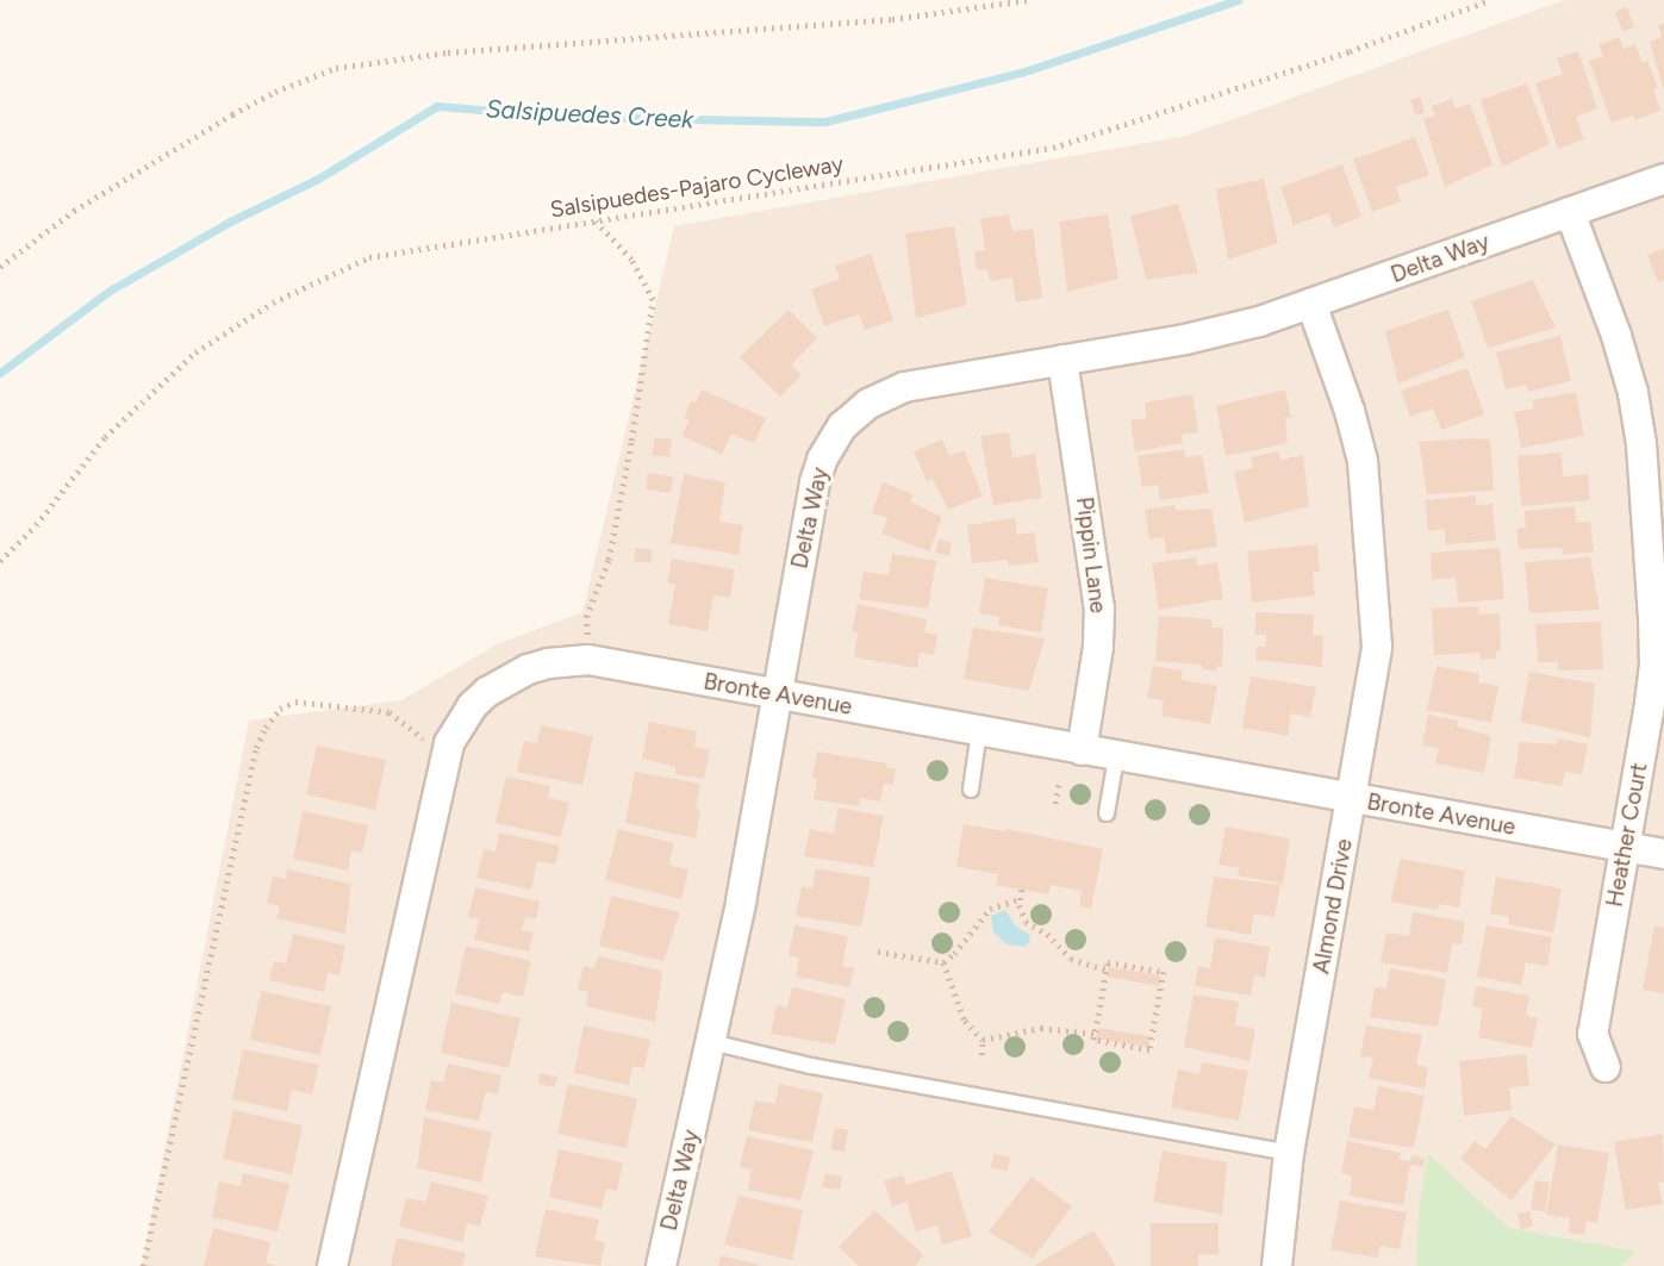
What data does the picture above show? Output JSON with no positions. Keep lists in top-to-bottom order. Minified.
{"streets":{"street":["Delta Way","Pippin Lane","Bronte Avenue","Heather Court","Almond Drive"],"path":["Salsipuedes-Pajaro Cycleway"]},"crossings":[["Delta Way","Pippin Lane"],["Delta Way","Bronte Avenue"],["Delta Way","Heather Court"],["Delta Way","Almond Drive"],["Pippin Lane","Bronte Avenue"],["Bronte Avenue","Heather Court"],["Bronte Avenue","Almond Drive"]],"water":["Salsipuedes Creek"]}
